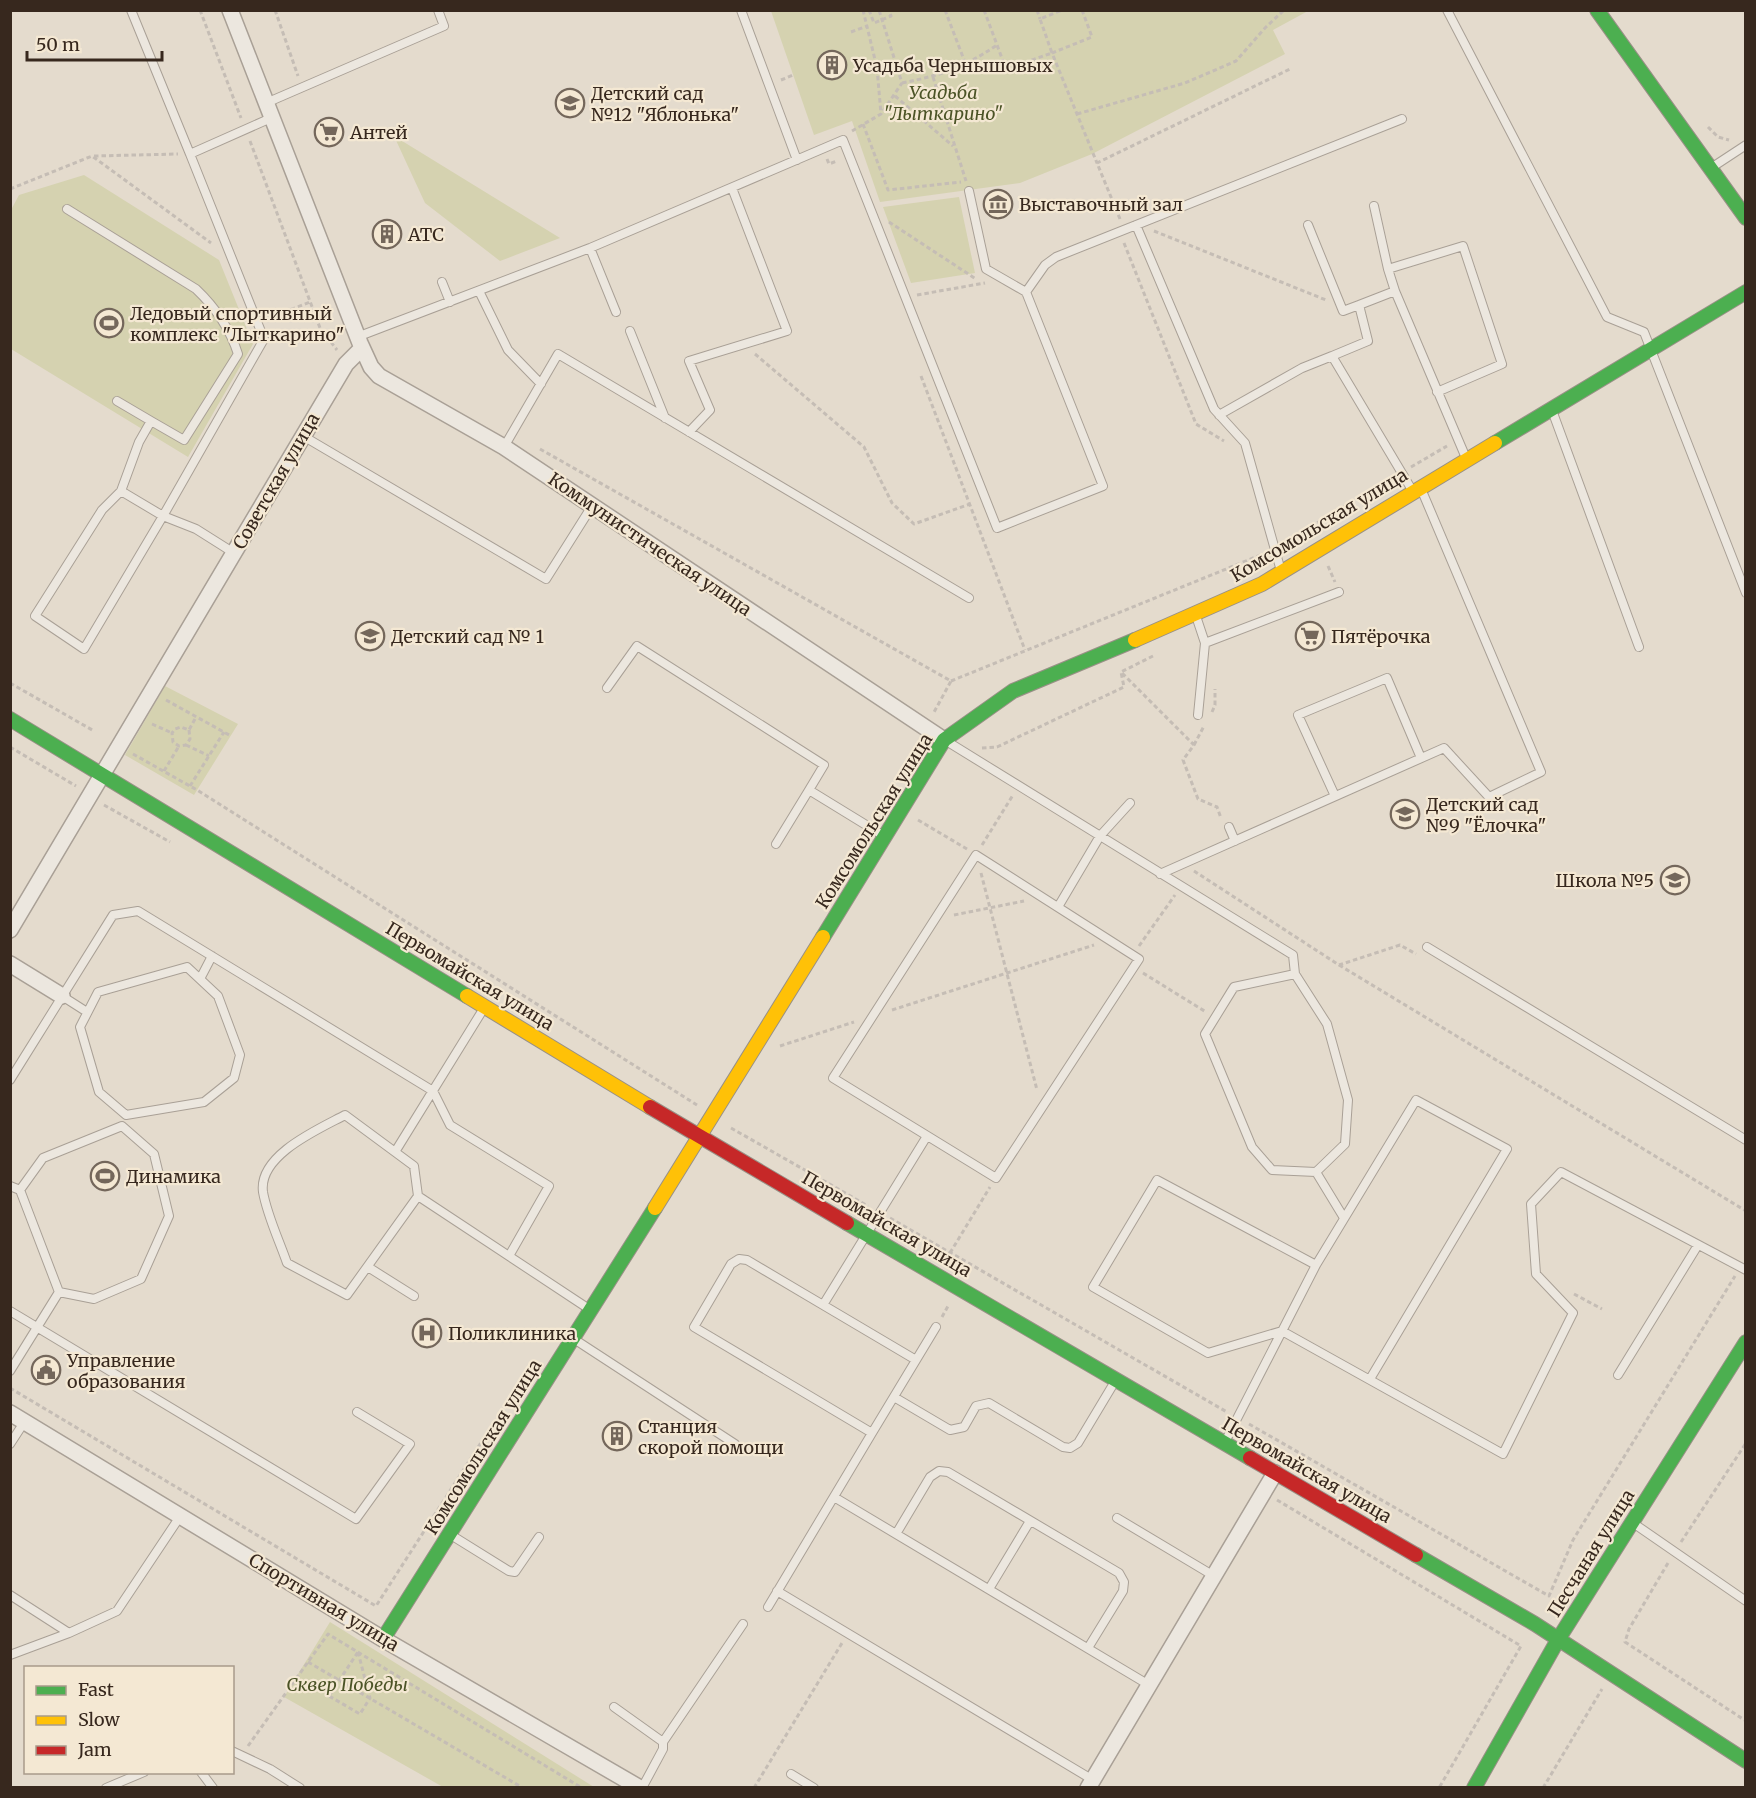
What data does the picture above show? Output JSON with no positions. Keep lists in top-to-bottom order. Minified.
{"streets":{"street":["Советская улица","Комсомольская улица","Коммунистическая улица","Первомайская улица","Песчаная улица","Спортивная улица"]},"crossings":[["Советская улица","Коммунистическая улица"],["Советская улица","Первомайская улица"],["Комсомольская улица","Коммунистическая улица"],["Комсомольская улица","Первомайская улица"],["Комсомольская улица","Спортивная улица"],["Первомайская улица","Песчаная улица"]],"parks":["Усадьба \"Лыткарино\"","Сквер Победы"],"places":{"building":["Усадьба Чернышовых","АТС","Станция скорой помощи"],"school or university":["Детский сад №12 \"Яблонька\"","Детский сад № 1","Детский сад №9 \"Ёлочка\"","Школа №5"],"supermarket":["Антей","Пятёрочка"],"museum":["Выставочный зал"],"sports":["Ледовый спортивный комплекс \"Лыткарино\"","Динамика"],"hospital":["Поликлиника"],"public building":["Управление образования"]},"legend":["Fast","Slow","Jam"],"scale_bar":"50 m"}
